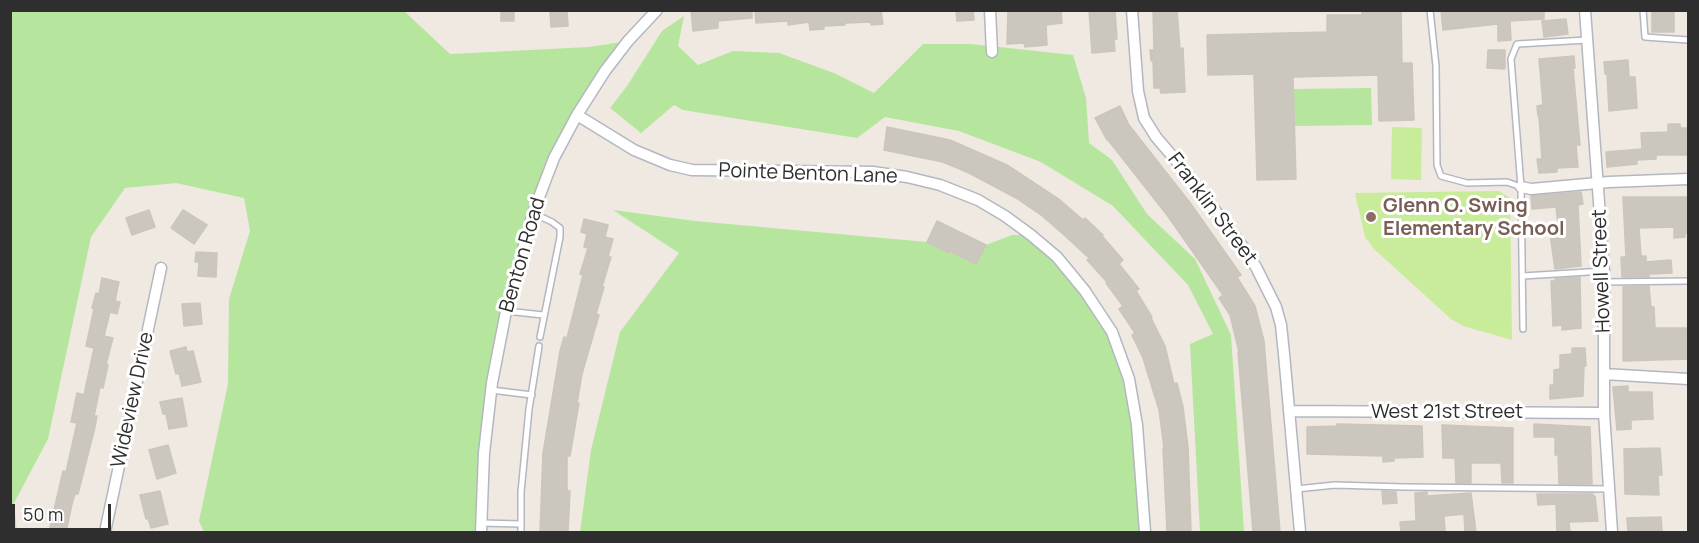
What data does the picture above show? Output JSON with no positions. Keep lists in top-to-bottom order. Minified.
{"streets":{"street":["Pointe Benton Lane","Franklin Street","Benton Road","Howell Street","Wideview Drive","West 21st Street"]},"crossings":[["Pointe Benton Lane","Benton Road"],["Franklin Street","West 21st Street"],["Howell Street","West 21st Street"]],"places":["Glenn O. Swing Elementary School"],"scale_bar":"50 m"}
